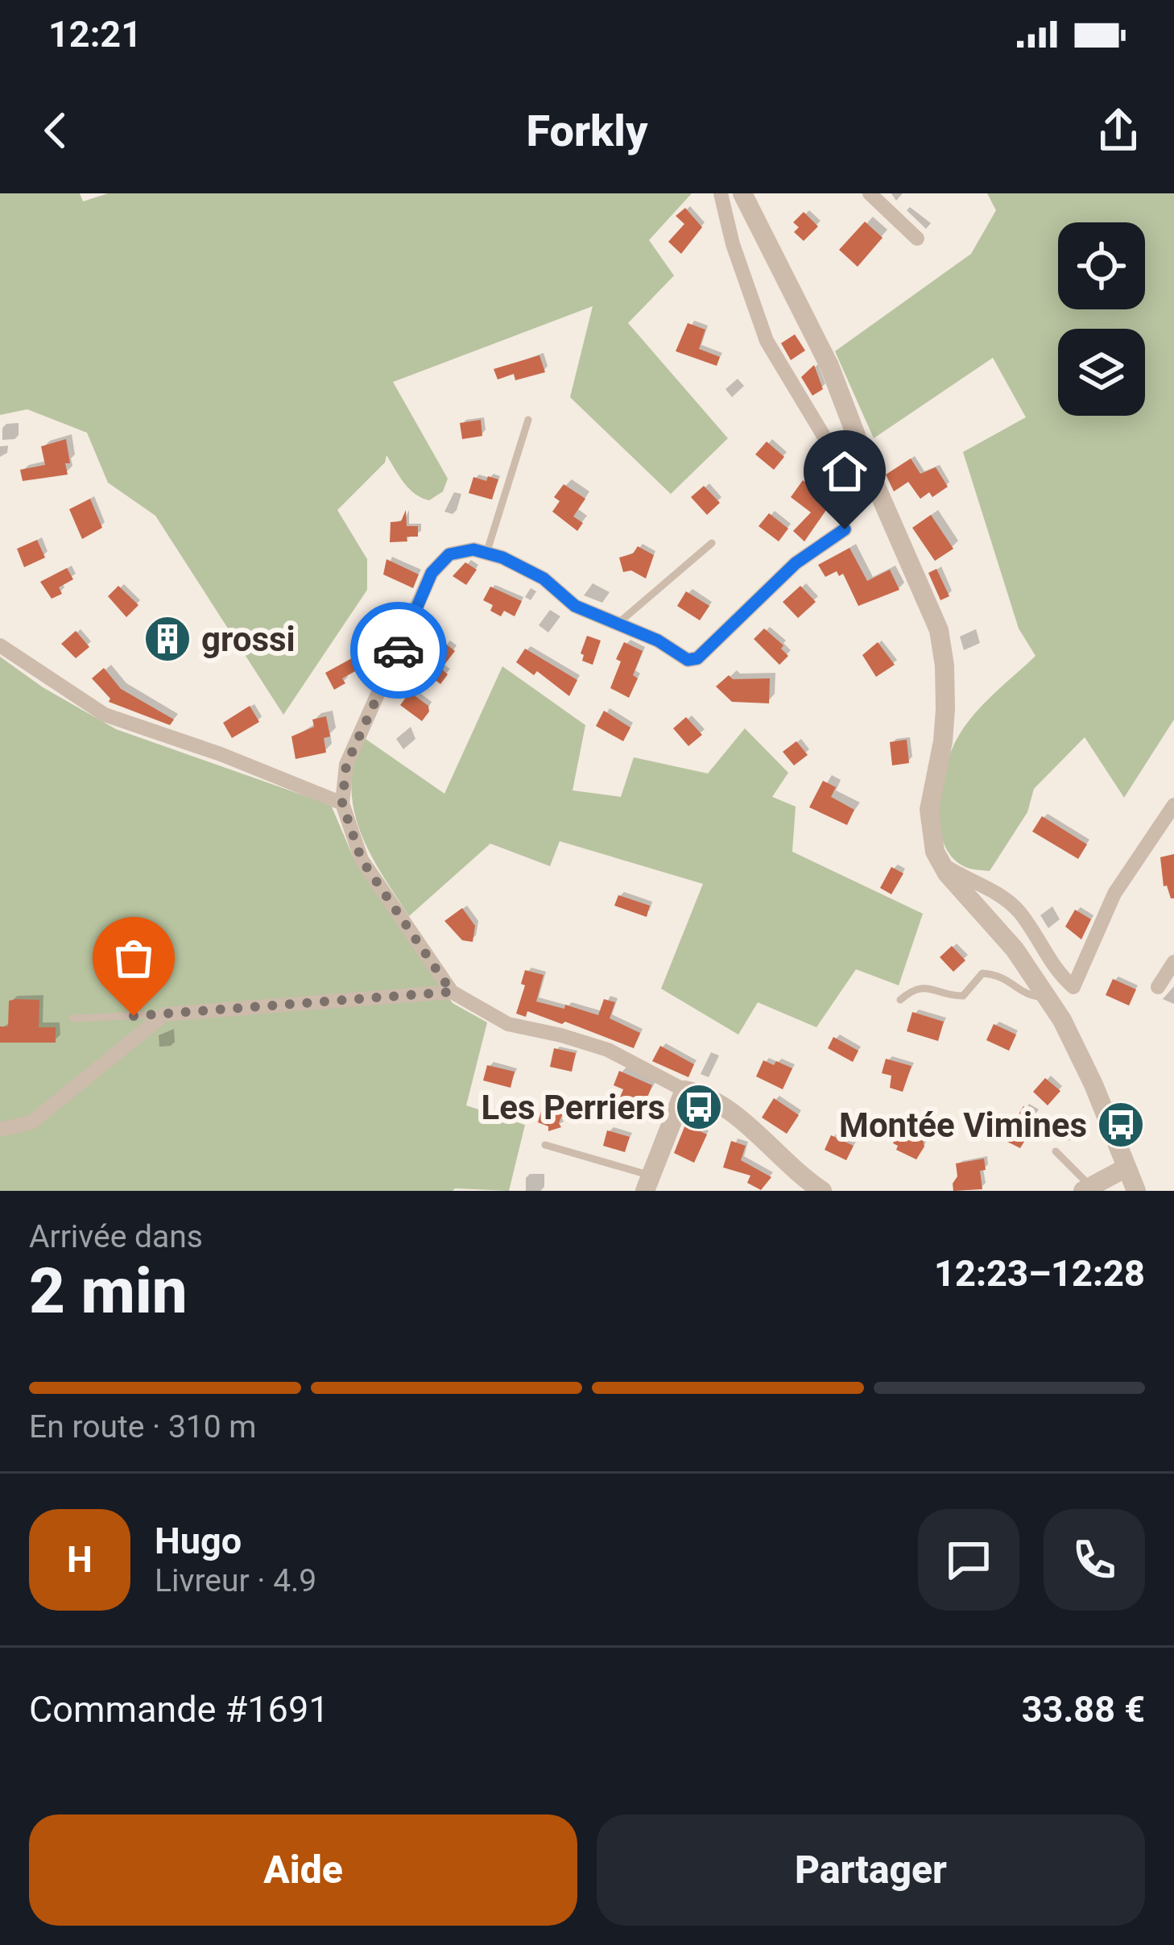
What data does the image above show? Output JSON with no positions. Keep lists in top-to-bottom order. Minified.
{"places":{"building":["grossi"],"bus stop":["Les Perriers","Montée Vimines"]},"page":{"status":"12:21","header":"Forkly","heading":["2 min","Arrivée dans","12:23–12:28"],"panel":["Hugo","Livreur · 4.9","Commande #1691","33.88 €"],"bar":"En route · 310 m","round":"H","buttons":["Aide","Partager"]}}
